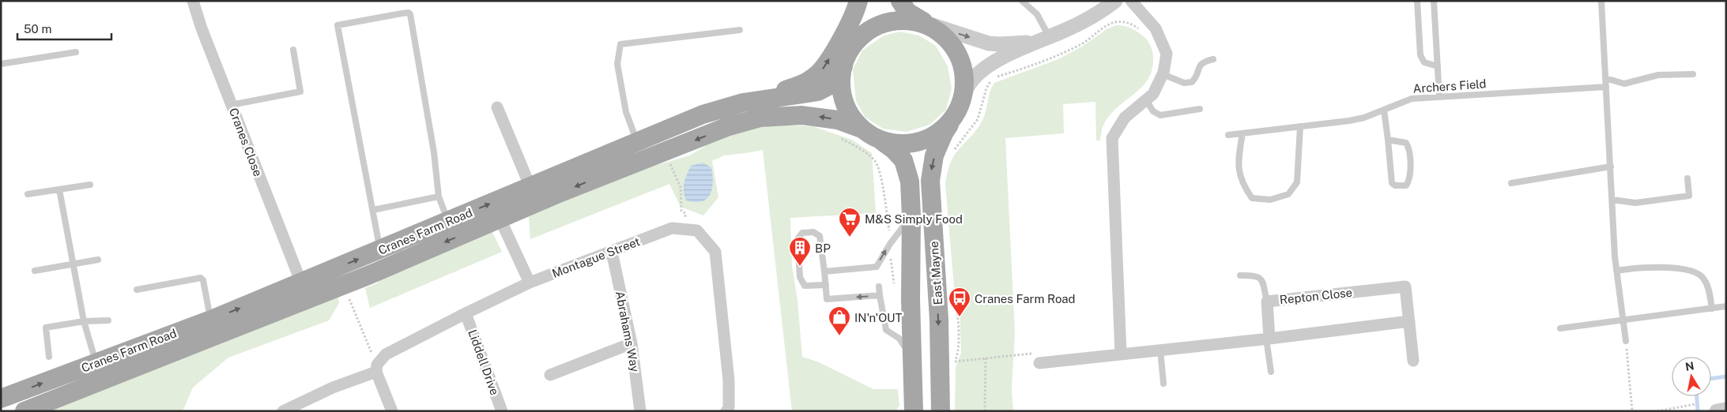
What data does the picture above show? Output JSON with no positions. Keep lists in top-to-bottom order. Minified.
{"streets":{"main road":["Cranes Farm Road","East Mayne"],"street":["Cranes Close","Montague Street","Repton Close","Abrahams Way","Liddell Drive"],"lane":["Archers Field"]},"crossings":[["Cranes Close","Cranes Farm Road"],["Cranes Farm Road","East Mayne"],["Montague Street","Abrahams Way"],["Montague Street","Liddell Drive"]],"places":{"supermarket":["M&S Simply Food"],"building":["BP"],"bus stop":["Cranes Farm Road"],"shop":["IN'n'OUT"]},"scale_bar":"50 m","north":"top"}
